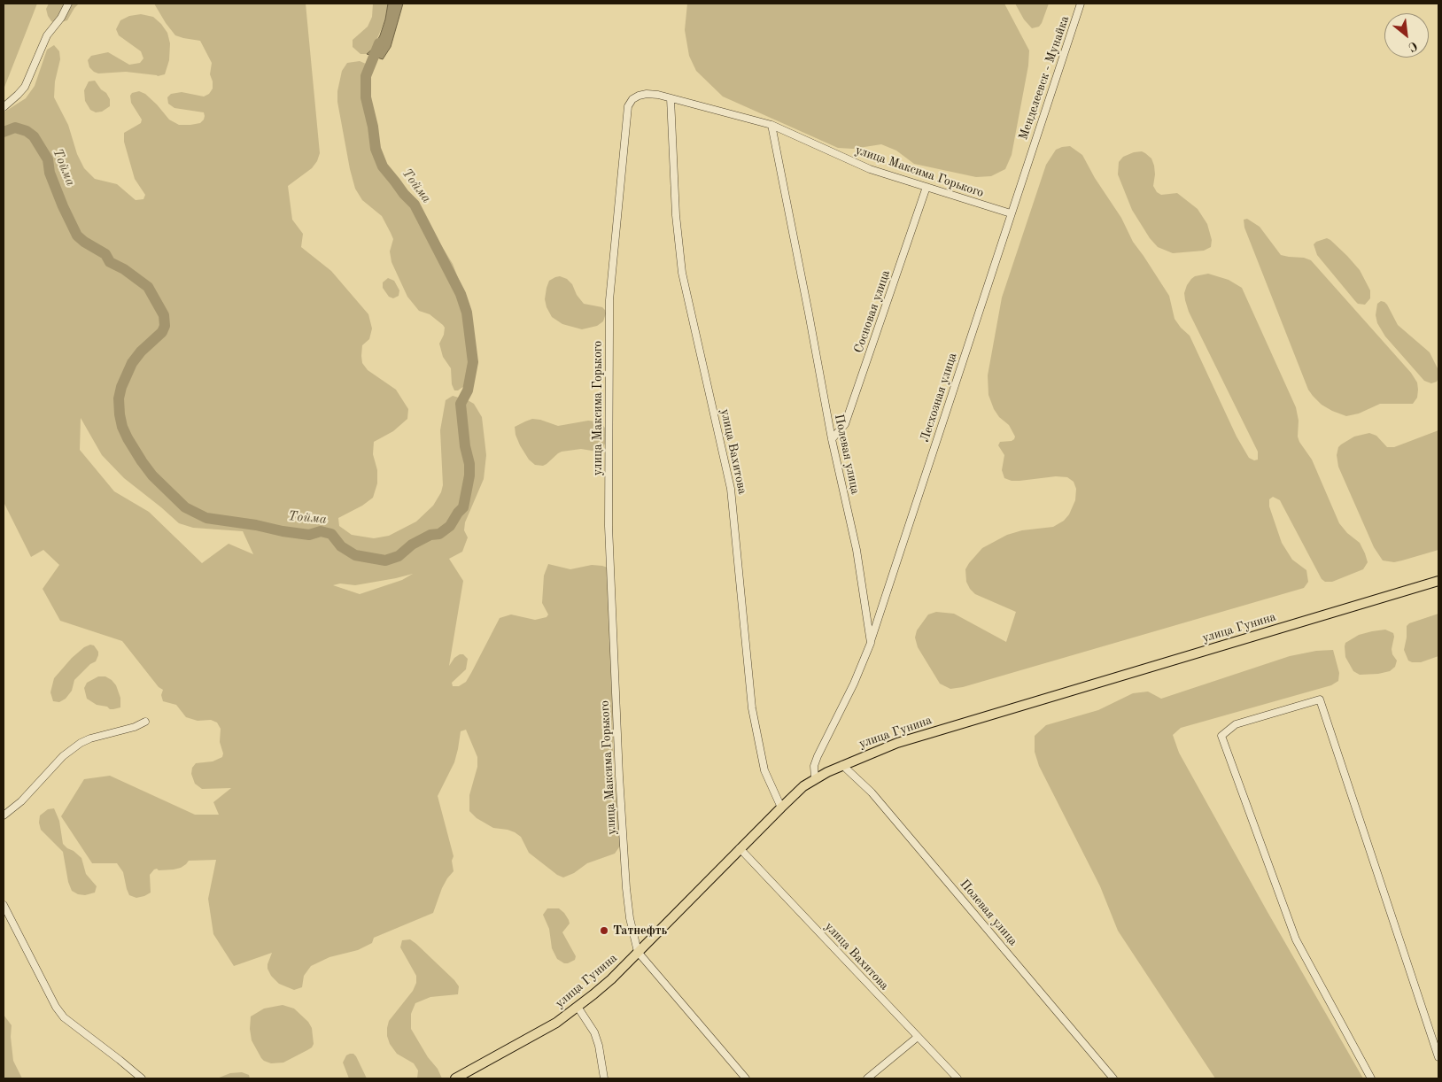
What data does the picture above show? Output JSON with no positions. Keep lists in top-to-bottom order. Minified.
{"streets":{"main road":["улица Гунина"],"street":["Менделеевск - Мунайка","улица Максима Горького","Сосновая улица","Лесхозная улица","улица Вахитова","Полевая улица"]},"crossings":[["Менделеевск - Мунайка","Лесхозная улица"],["улица Максима Горького","Сосновая улица"],["улица Максима Горького","Лесхозная улица"],["улица Максима Горького","улица Вахитова"],["улица Максима Горького","Полевая улица"],["улица Максима Горького","улица Гунина"],["Сосновая улица","Полевая улица"],["Лесхозная улица","Полевая улица"],["улица Вахитова","улица Гунина"],["Полевая улица","улица Гунина"]],"water":["Тойма"],"places":["Татнефть"],"north":"bottom right"}
